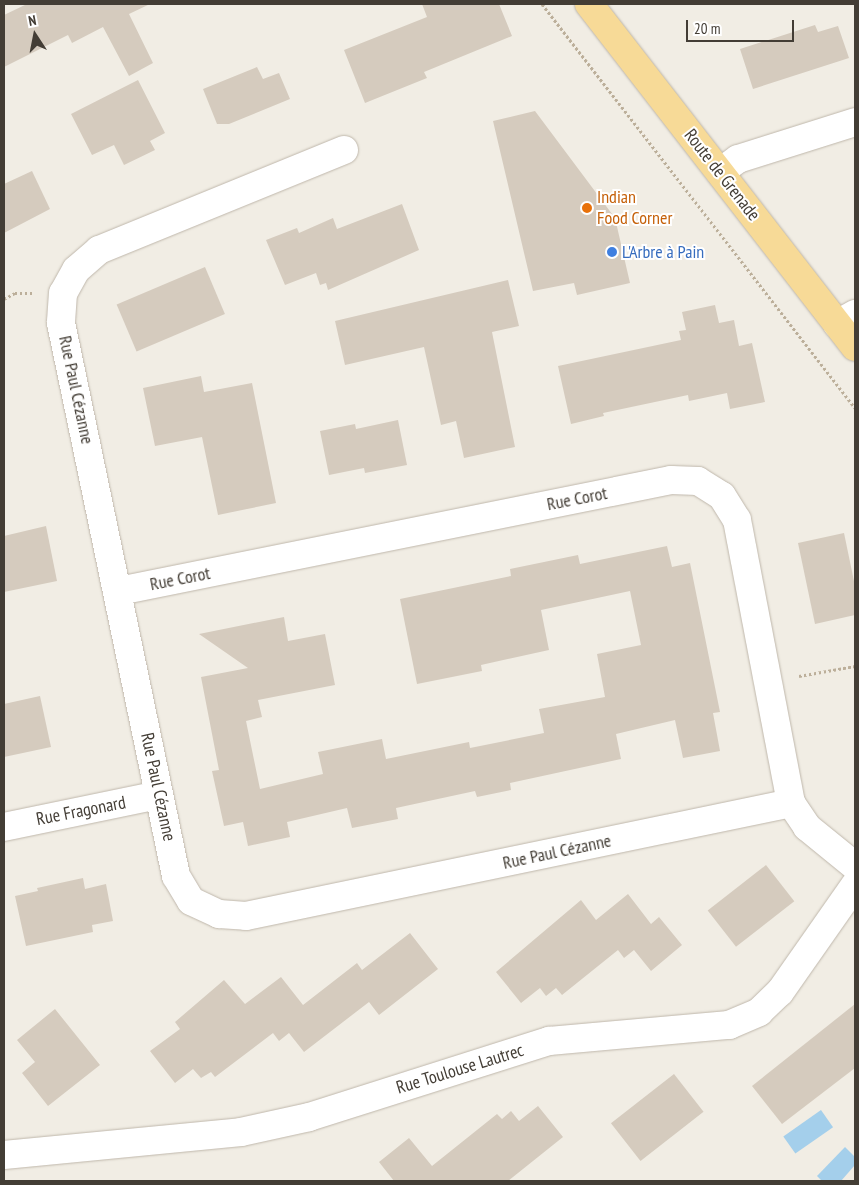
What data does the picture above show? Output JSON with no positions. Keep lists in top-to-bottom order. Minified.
{"streets":{"main road":["Route de Grenade"],"street":["Rue Paul Cézanne","Rue Corot","Rue Fragonard","Rue Toulouse Lautrec"]},"crossings":[["Rue Paul Cézanne","Rue Corot"],["Rue Paul Cézanne","Rue Fragonard"]],"places":["Indian Food Corner","L'Arbre à Pain"],"scale_bar":"20 m","north":"top"}
